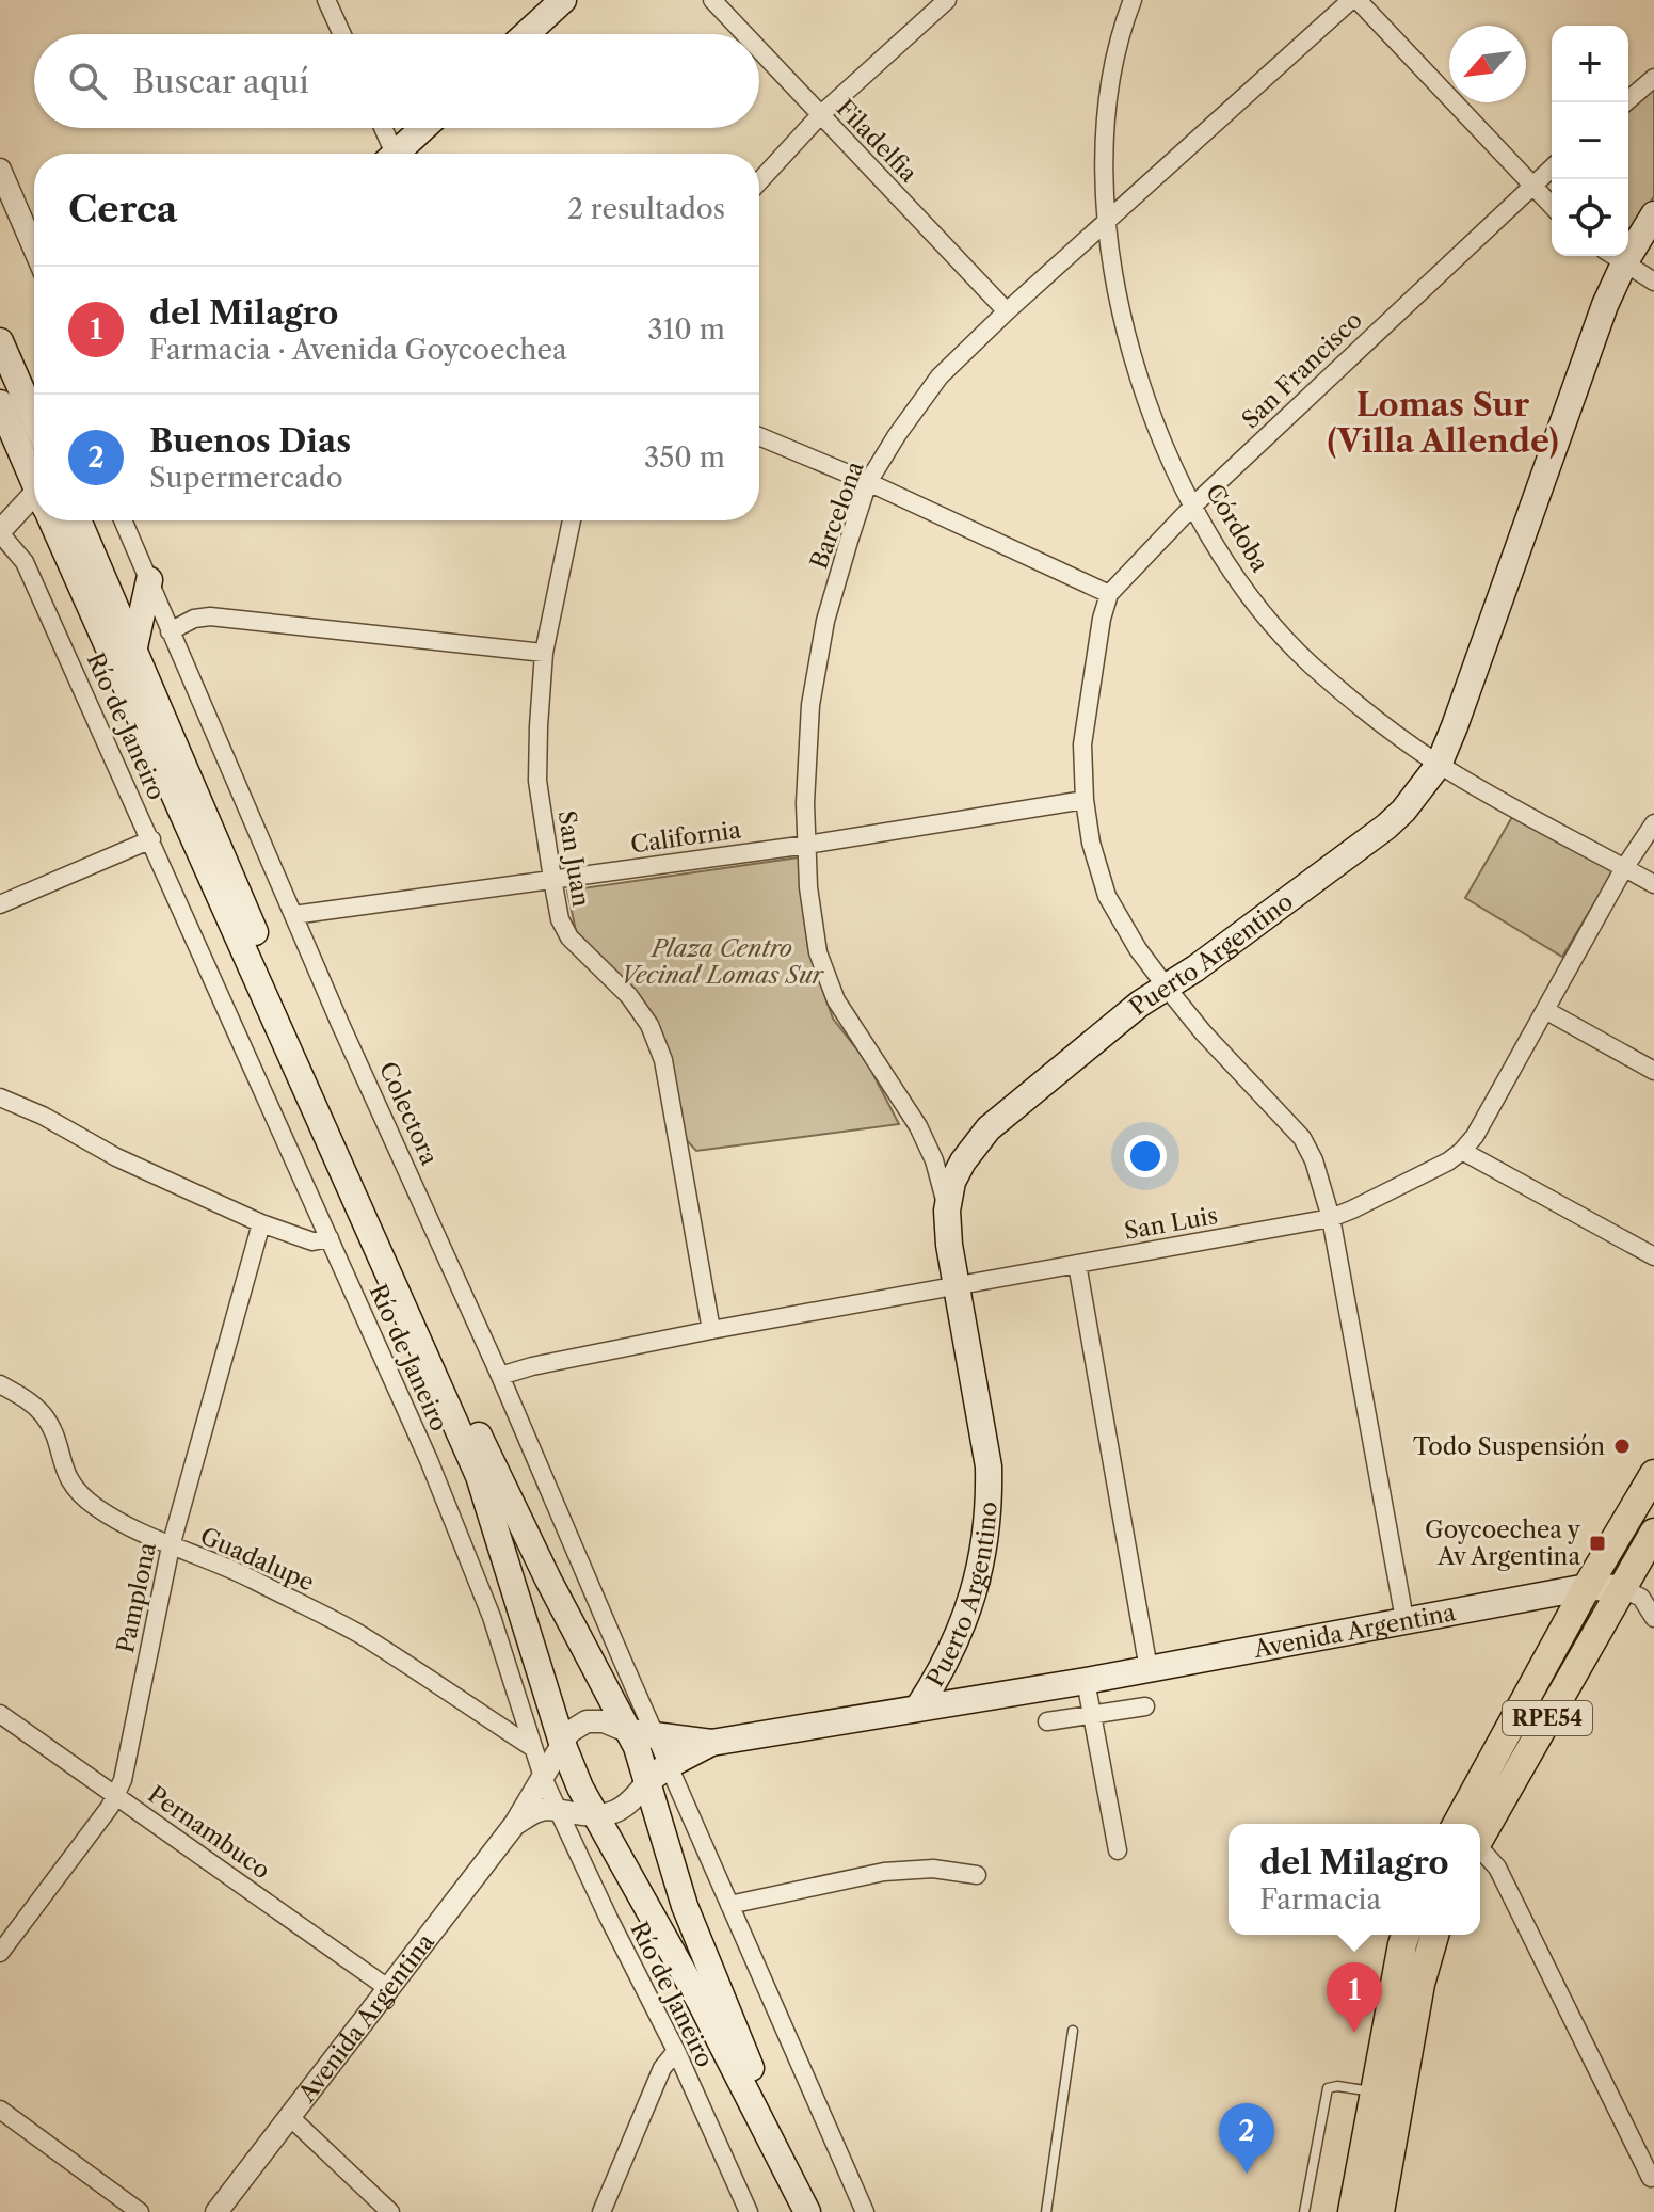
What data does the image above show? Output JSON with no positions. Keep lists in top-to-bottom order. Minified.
{"streets":{"main road":["Puerto Argentino","Avenida Argentina","RPE54"],"street":["Filadelfia","San Francisco","Barcelona","Córdoba","Río de Janeiro","California","San Juan","Colectora","San Luis","Guadalupe","Pamplona","Pernambuco"]},"crossings":[["Filadelfia","Barcelona"],["San Francisco","Córdoba"],["Barcelona","Córdoba"],["Barcelona","California"],["Barcelona","Puerto Argentino"],["Córdoba","Puerto Argentino"],["Córdoba","San Luis"],["Río de Janeiro","Guadalupe"],["Río de Janeiro","Avenida Argentina"],["California","San Juan"],["California","Colectora"],["San Juan","San Luis"],["Puerto Argentino","San Luis"],["Puerto Argentino","Avenida Argentina"],["Colectora","San Luis"],["Colectora","Avenida Argentina"],["Guadalupe","Pamplona"],["Pamplona","Pernambuco"],["Avenida Argentina","RPE54"],["Avenida Argentina","Pernambuco"]],"districts":["Lomas Sur (Villa Allende)"],"parks":["Plaza Centro Vecinal Lomas Sur"],"places":{"other":["Todo Suspensión"],"transit":["Goycoechea y Av Argentina"]},"north":"bottom left","page":{"map_buttons":["+","−"],"search":"Buscar aquí","heading":["Cerca","2 resultados"],"list":[{"mark":"1","name":"del Milagro","note":"Farmacia · Avenida Goycoechea","value":"310 m"},{"mark":"2","name":"Buenos Dias","note":"Supermercado","value":"350 m"}],"popup":["del Milagro","Farmacia"],"pins":["1","2"]}}
